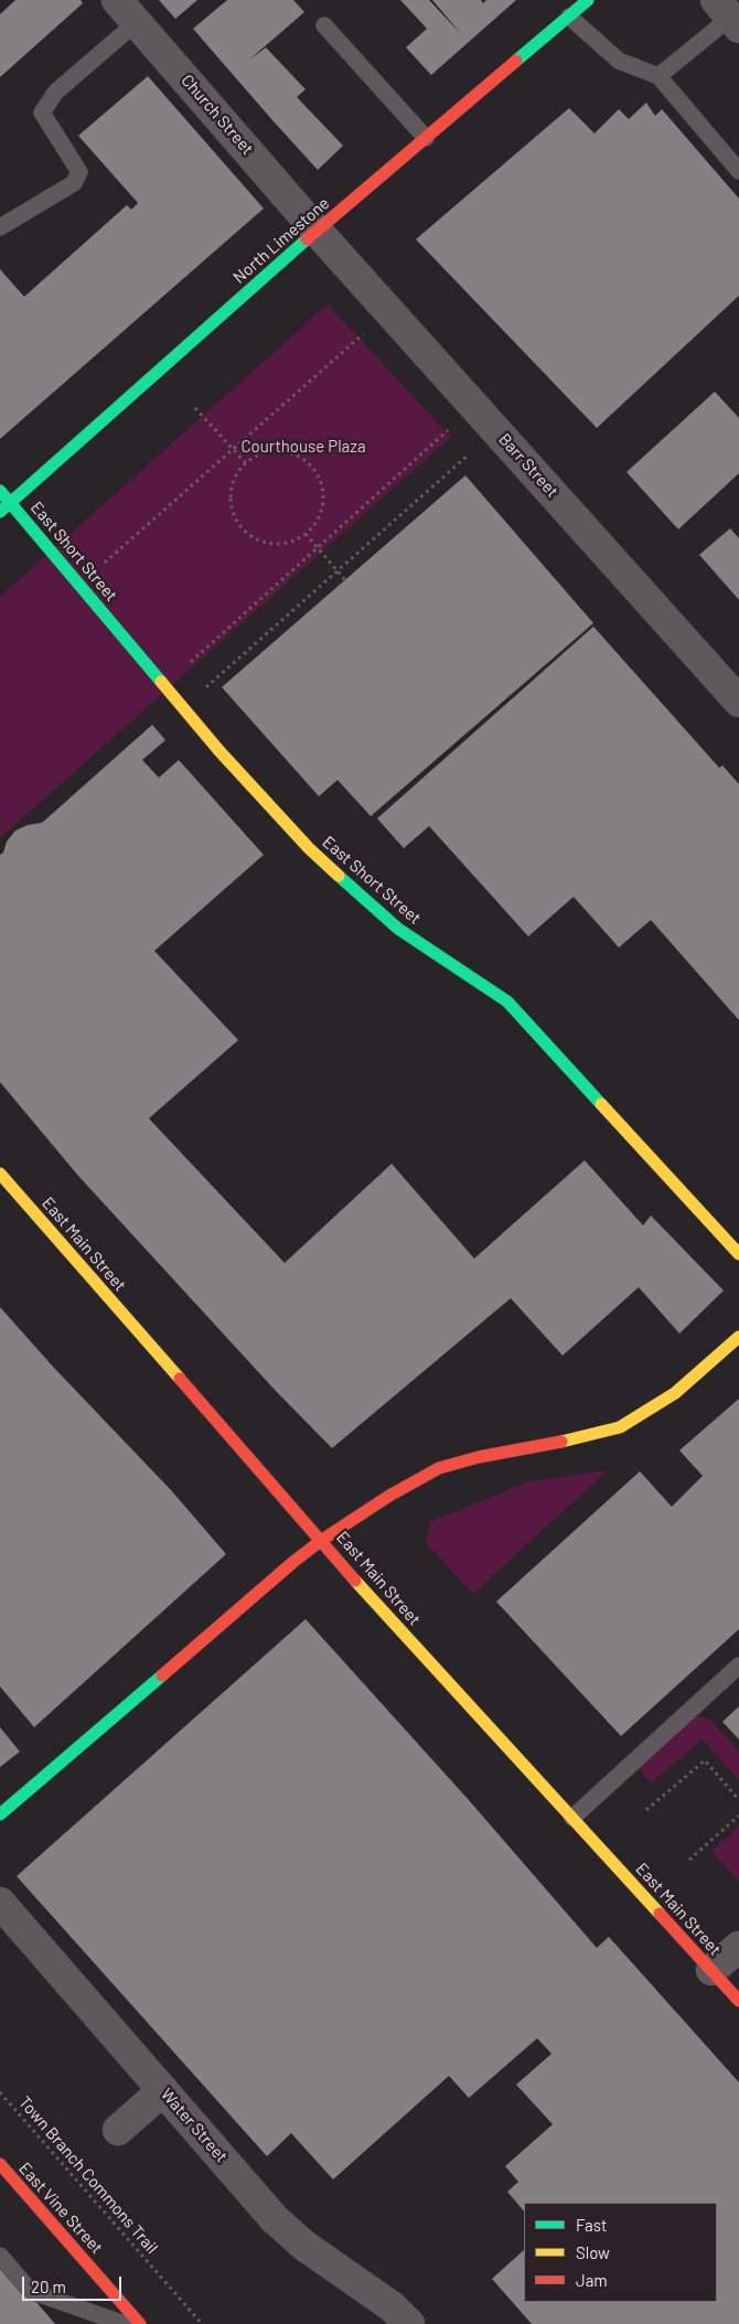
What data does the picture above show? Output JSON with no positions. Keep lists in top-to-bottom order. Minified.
{"streets":{"main road":["North Limestone","East Short Street","East Main Street","East Vine Street"],"street":["Church Street","Barr Street","Water Street"],"path":["Town Branch Commons Trail"]},"crossings":[["Church Street","North Limestone"],["Church Street","Barr Street"],["North Limestone","Barr Street"],["North Limestone","East Short Street"]],"parks":["Courthouse Plaza"],"legend":["Fast","Slow","Jam"],"scale_bar":"20 m"}
